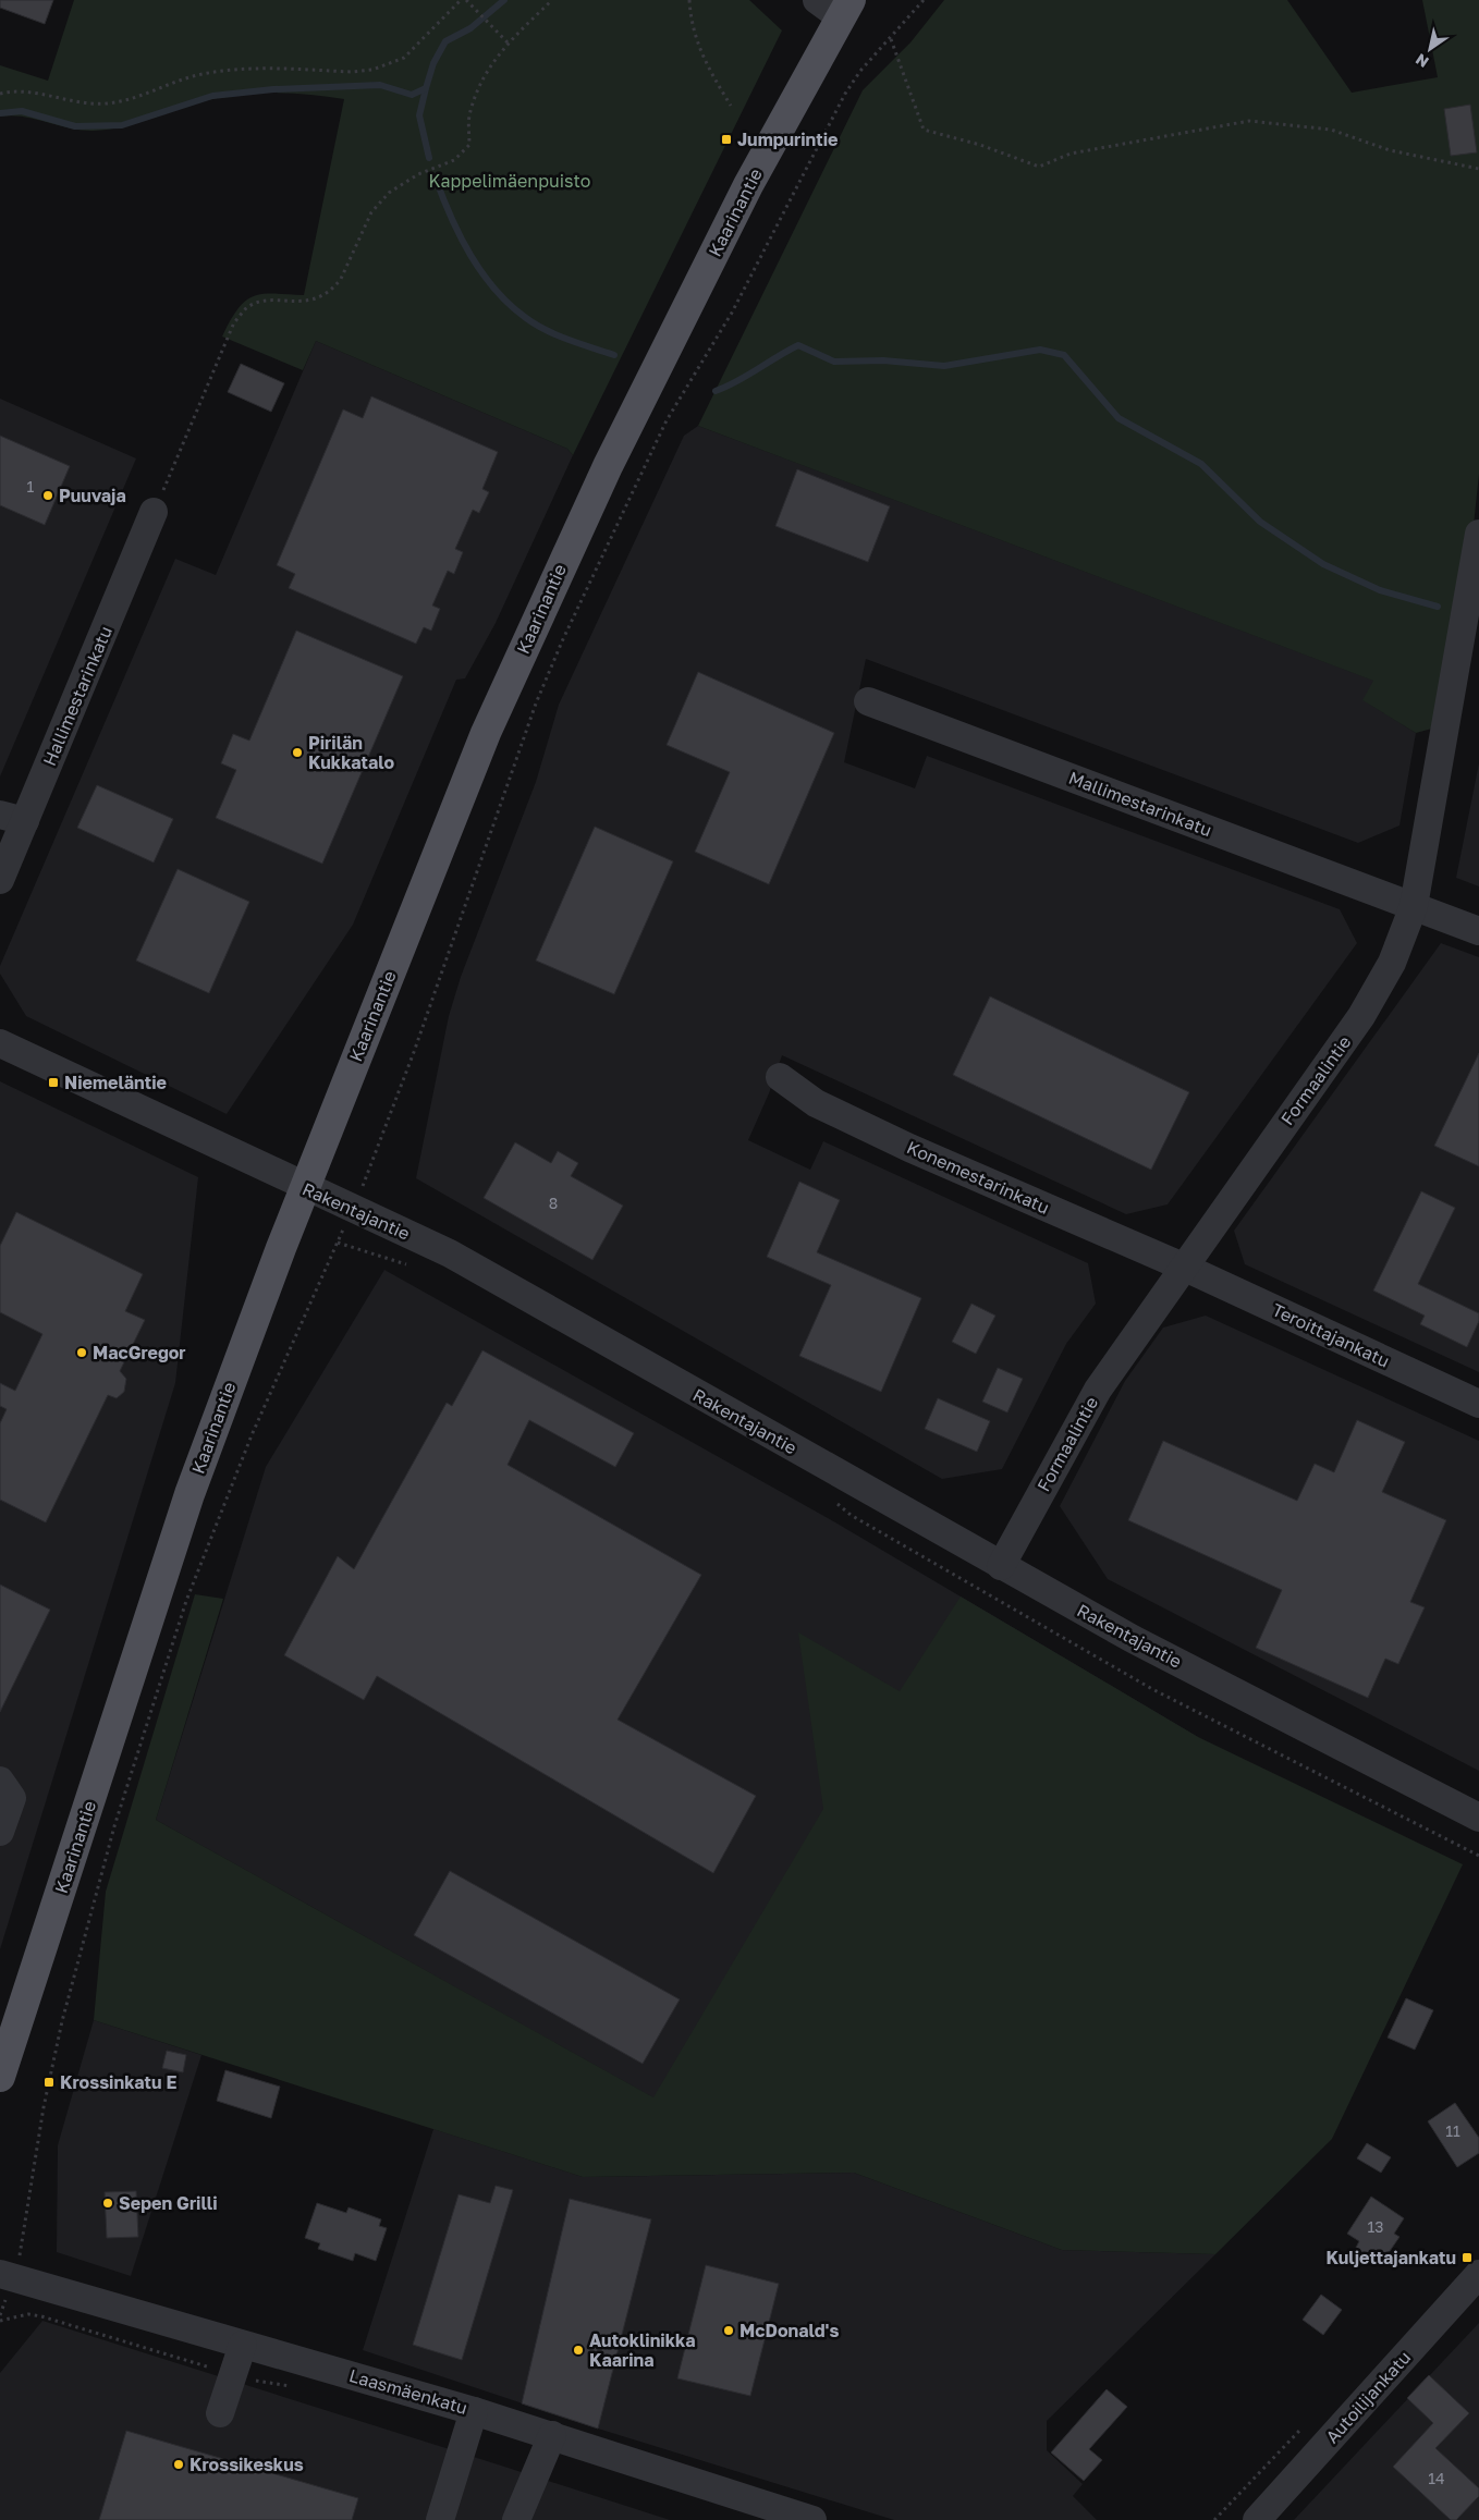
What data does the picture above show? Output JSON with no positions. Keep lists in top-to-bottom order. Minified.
{"streets":{"main road":["Kaarinantie"],"street":["Hallimestarinkatu","Mallimestarinkatu","Formaalintie","Konemestarinkatu","Rakentajantie","Teroittajankatu","Laasmäenkatu","Autoilijankatu"]},"crossings":[["Kaarinantie","Rakentajantie"],["Mallimestarinkatu","Formaalintie"],["Formaalintie","Konemestarinkatu"],["Formaalintie","Rakentajantie"],["Formaalintie","Teroittajankatu"],["Konemestarinkatu","Teroittajankatu"]],"parks":["Kappelimäenpuisto"],"places":{"transit":["Jumpurintie","Niemeläntie","Krossinkatu E","Kuljettajankatu"],"other":["Puuvaja","Pirilän Kukkatalo","MacGregor","Sepen Grilli","McDonald's","Autoklinikka Kaarina","Krossikeskus"]},"house_numbers":["1","8","11","13","14"],"north":"bottom left"}
